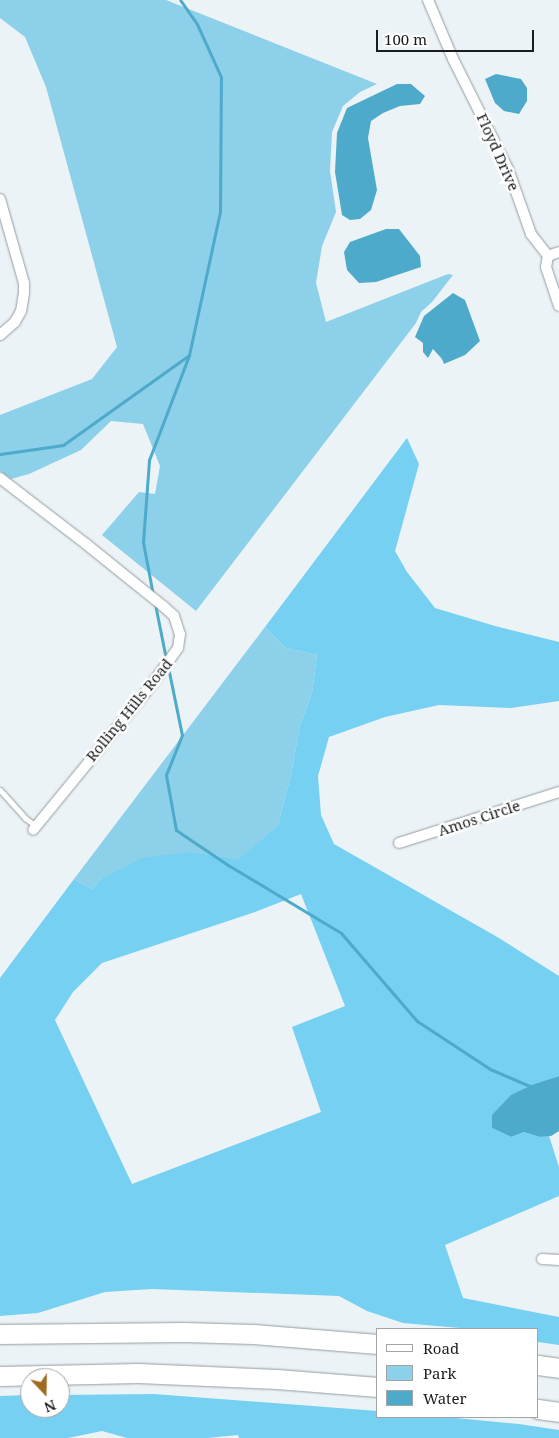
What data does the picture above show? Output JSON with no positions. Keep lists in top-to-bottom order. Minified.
{"streets":{"street":["Floyd Drive","Rolling Hills Road","Amos Circle"]},"legend":["Road","Park","Water"],"scale_bar":"100 m","north":"bottom"}
